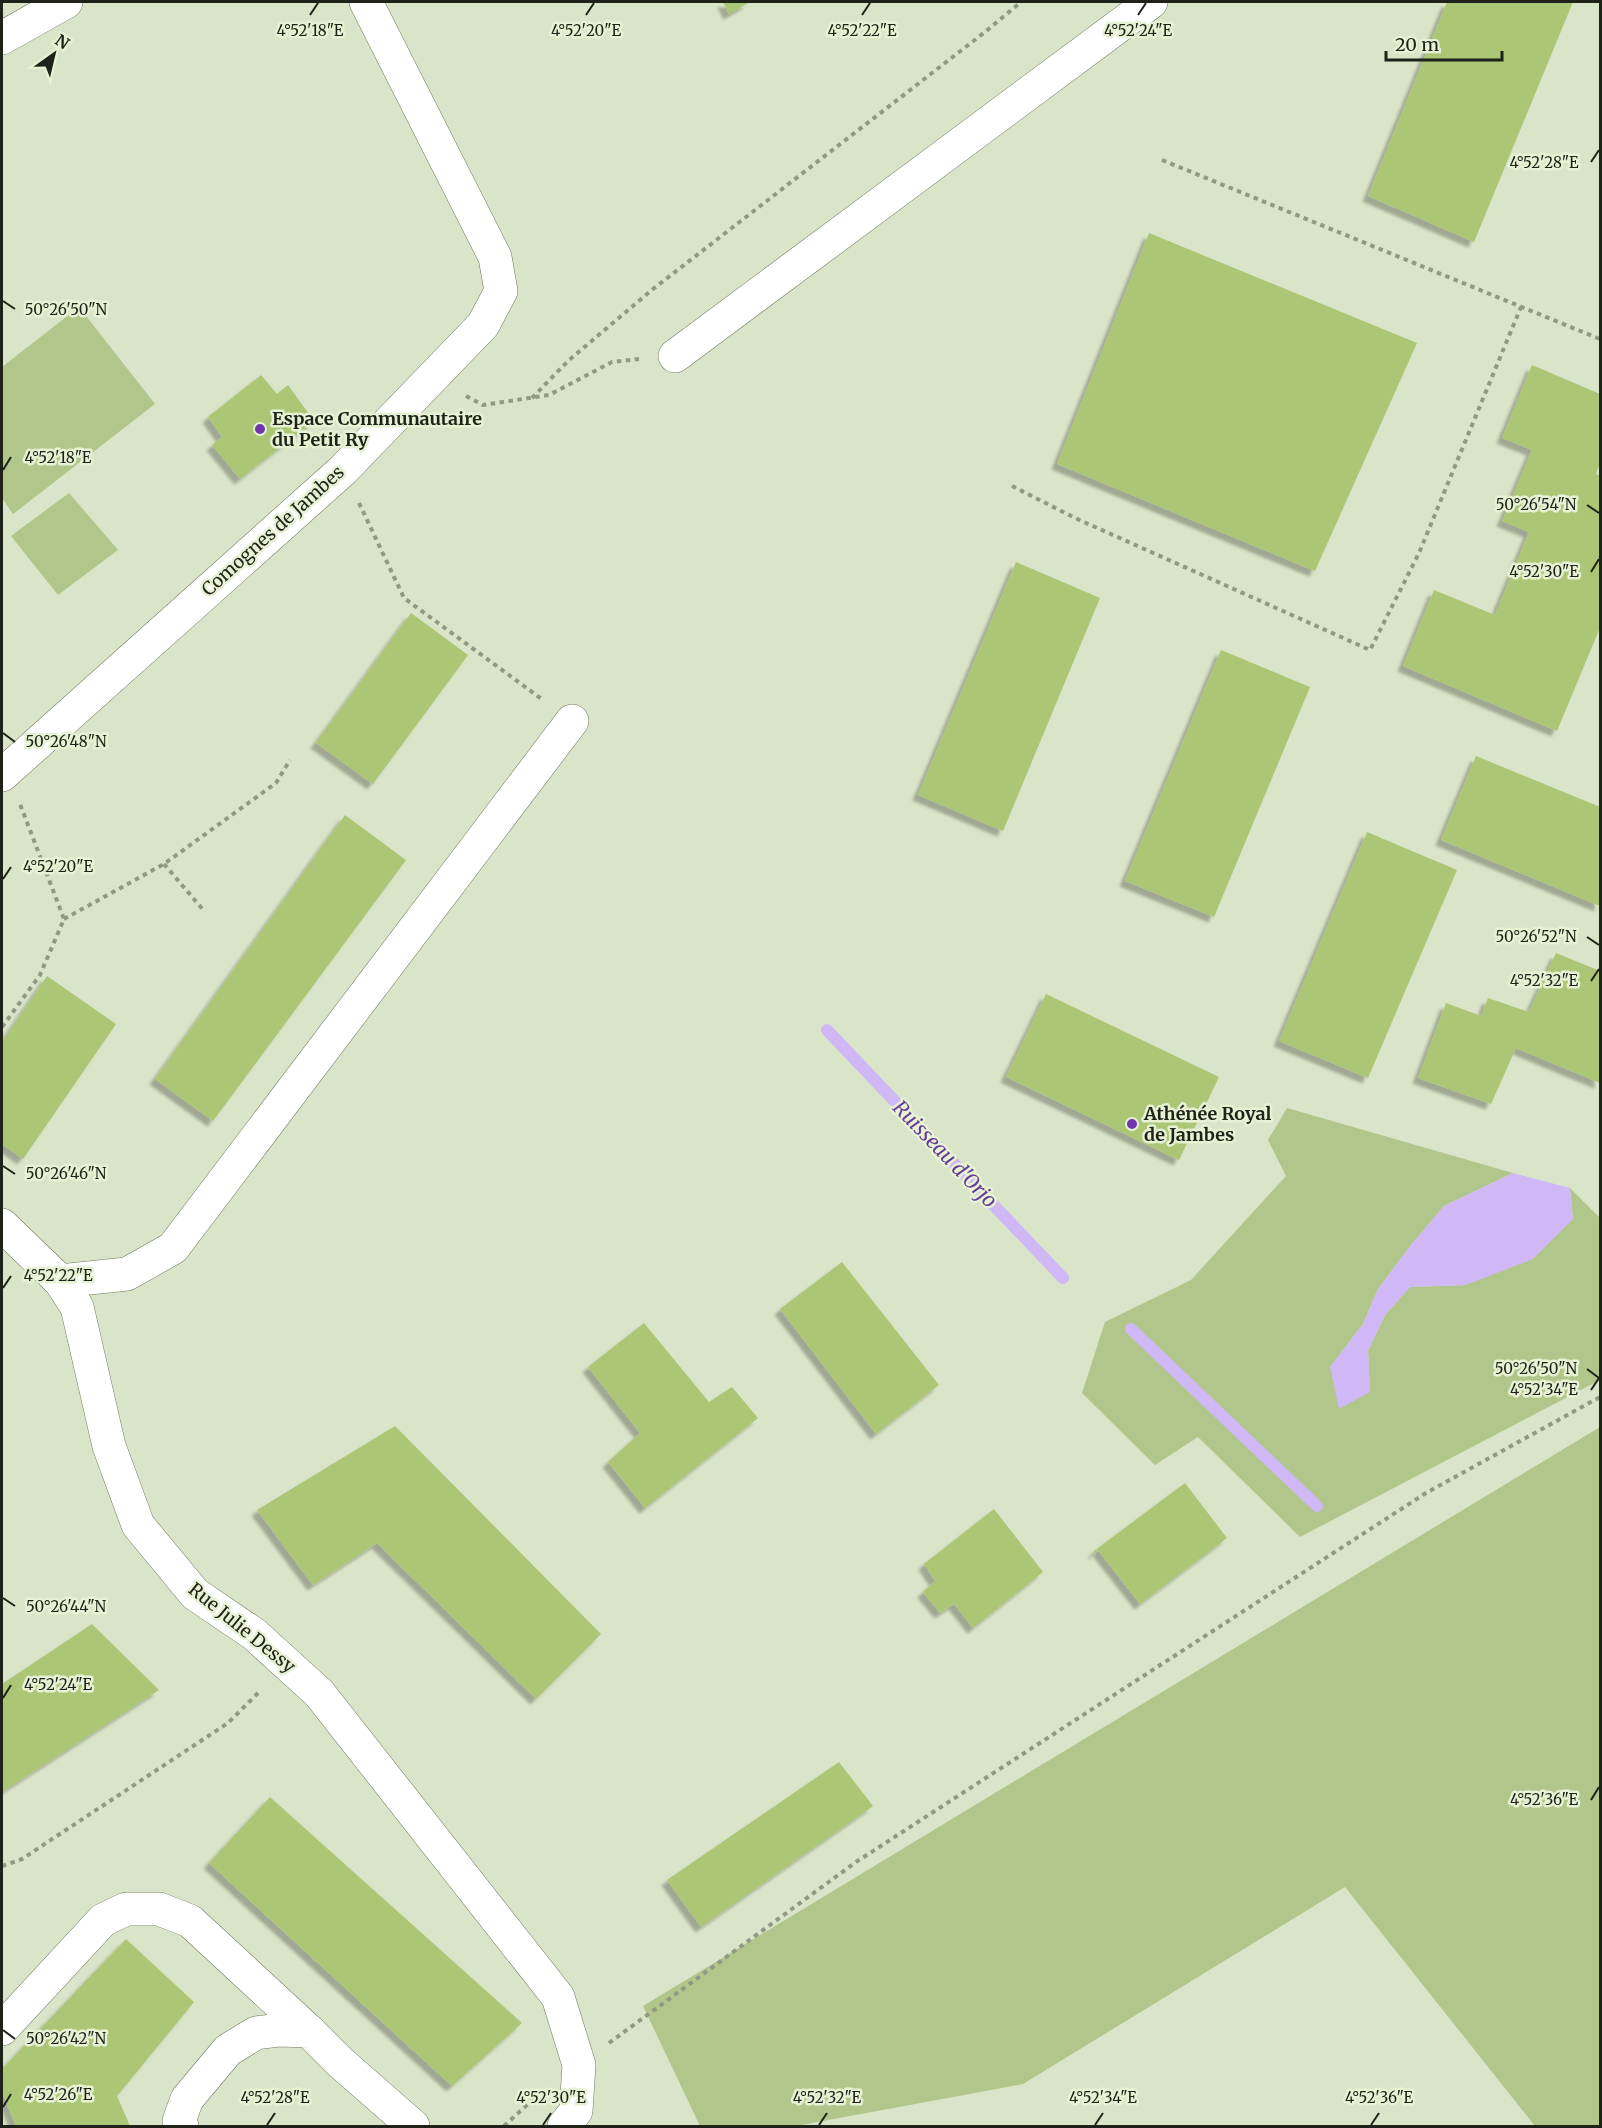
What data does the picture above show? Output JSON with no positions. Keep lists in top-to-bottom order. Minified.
{"streets":{"street":["Comognes de Jambes","Rue Julie Dessy"]},"water":["Ruisseau d'Orjo"],"places":["Espace Communautaire du Petit Ry","Athénée Royal de Jambes"],"scale_bar":"20 m","north":"top right","coordinates":["4°52'20\"E","4°52'22\"E","4°52'18\"E","4°52'24\"E","4°52'28\"E","50°26'50\"N","50°26'54\"N","4°52'30\"E","50°26'48\"N","50°26'52\"N","4°52'32\"E","50°26'46\"N","4°52'34\"E","50°26'44\"N","4°52'36\"E","50°26'42\"N","4°52'26\"E"]}
